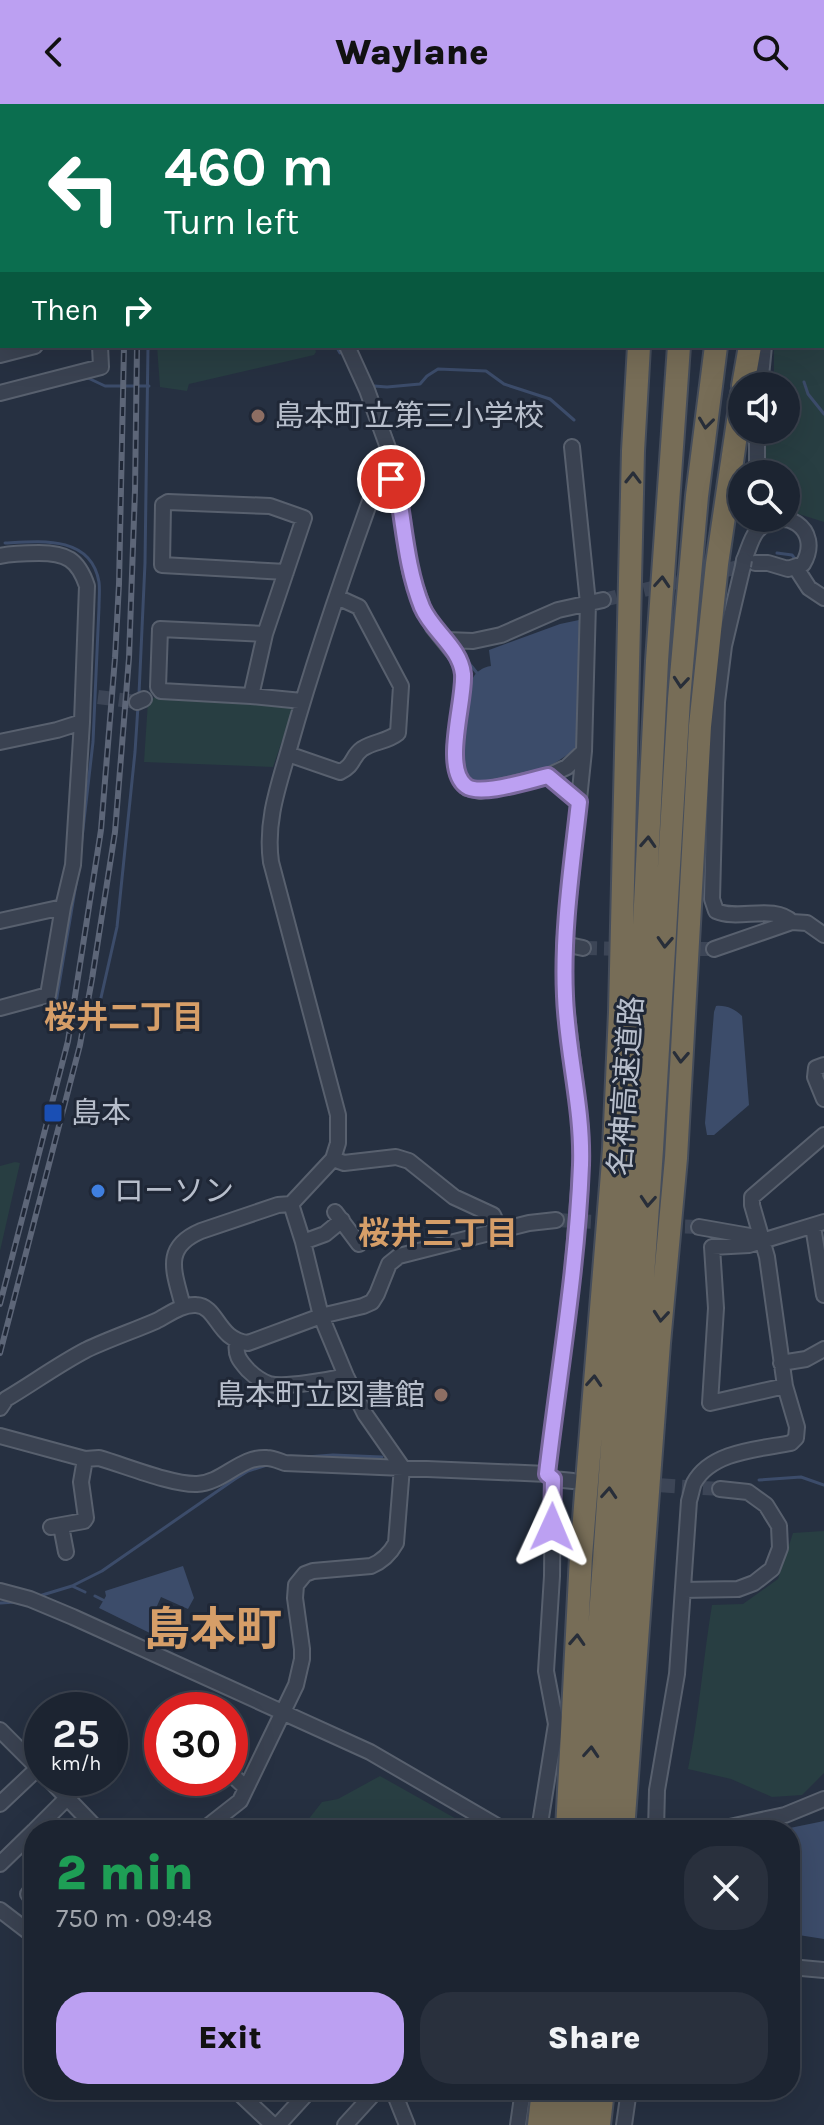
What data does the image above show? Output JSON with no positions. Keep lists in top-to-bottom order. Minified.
{"streets":{"highway":["名神高速道路"]},"districts":["桜井二丁目","桜井三丁目","島本町"],"places":{"other":["島本町立第三小学校","ローソン","島本町立図書館"],"transit":["島本"]},"page":{"header":"Waylane","turn":["460 m","Turn left"],"then":"Then","speed":"25 km/h","limit":"30","heading":["2 min","750 m · 09:48"],"buttons":["Exit","Share"]}}
